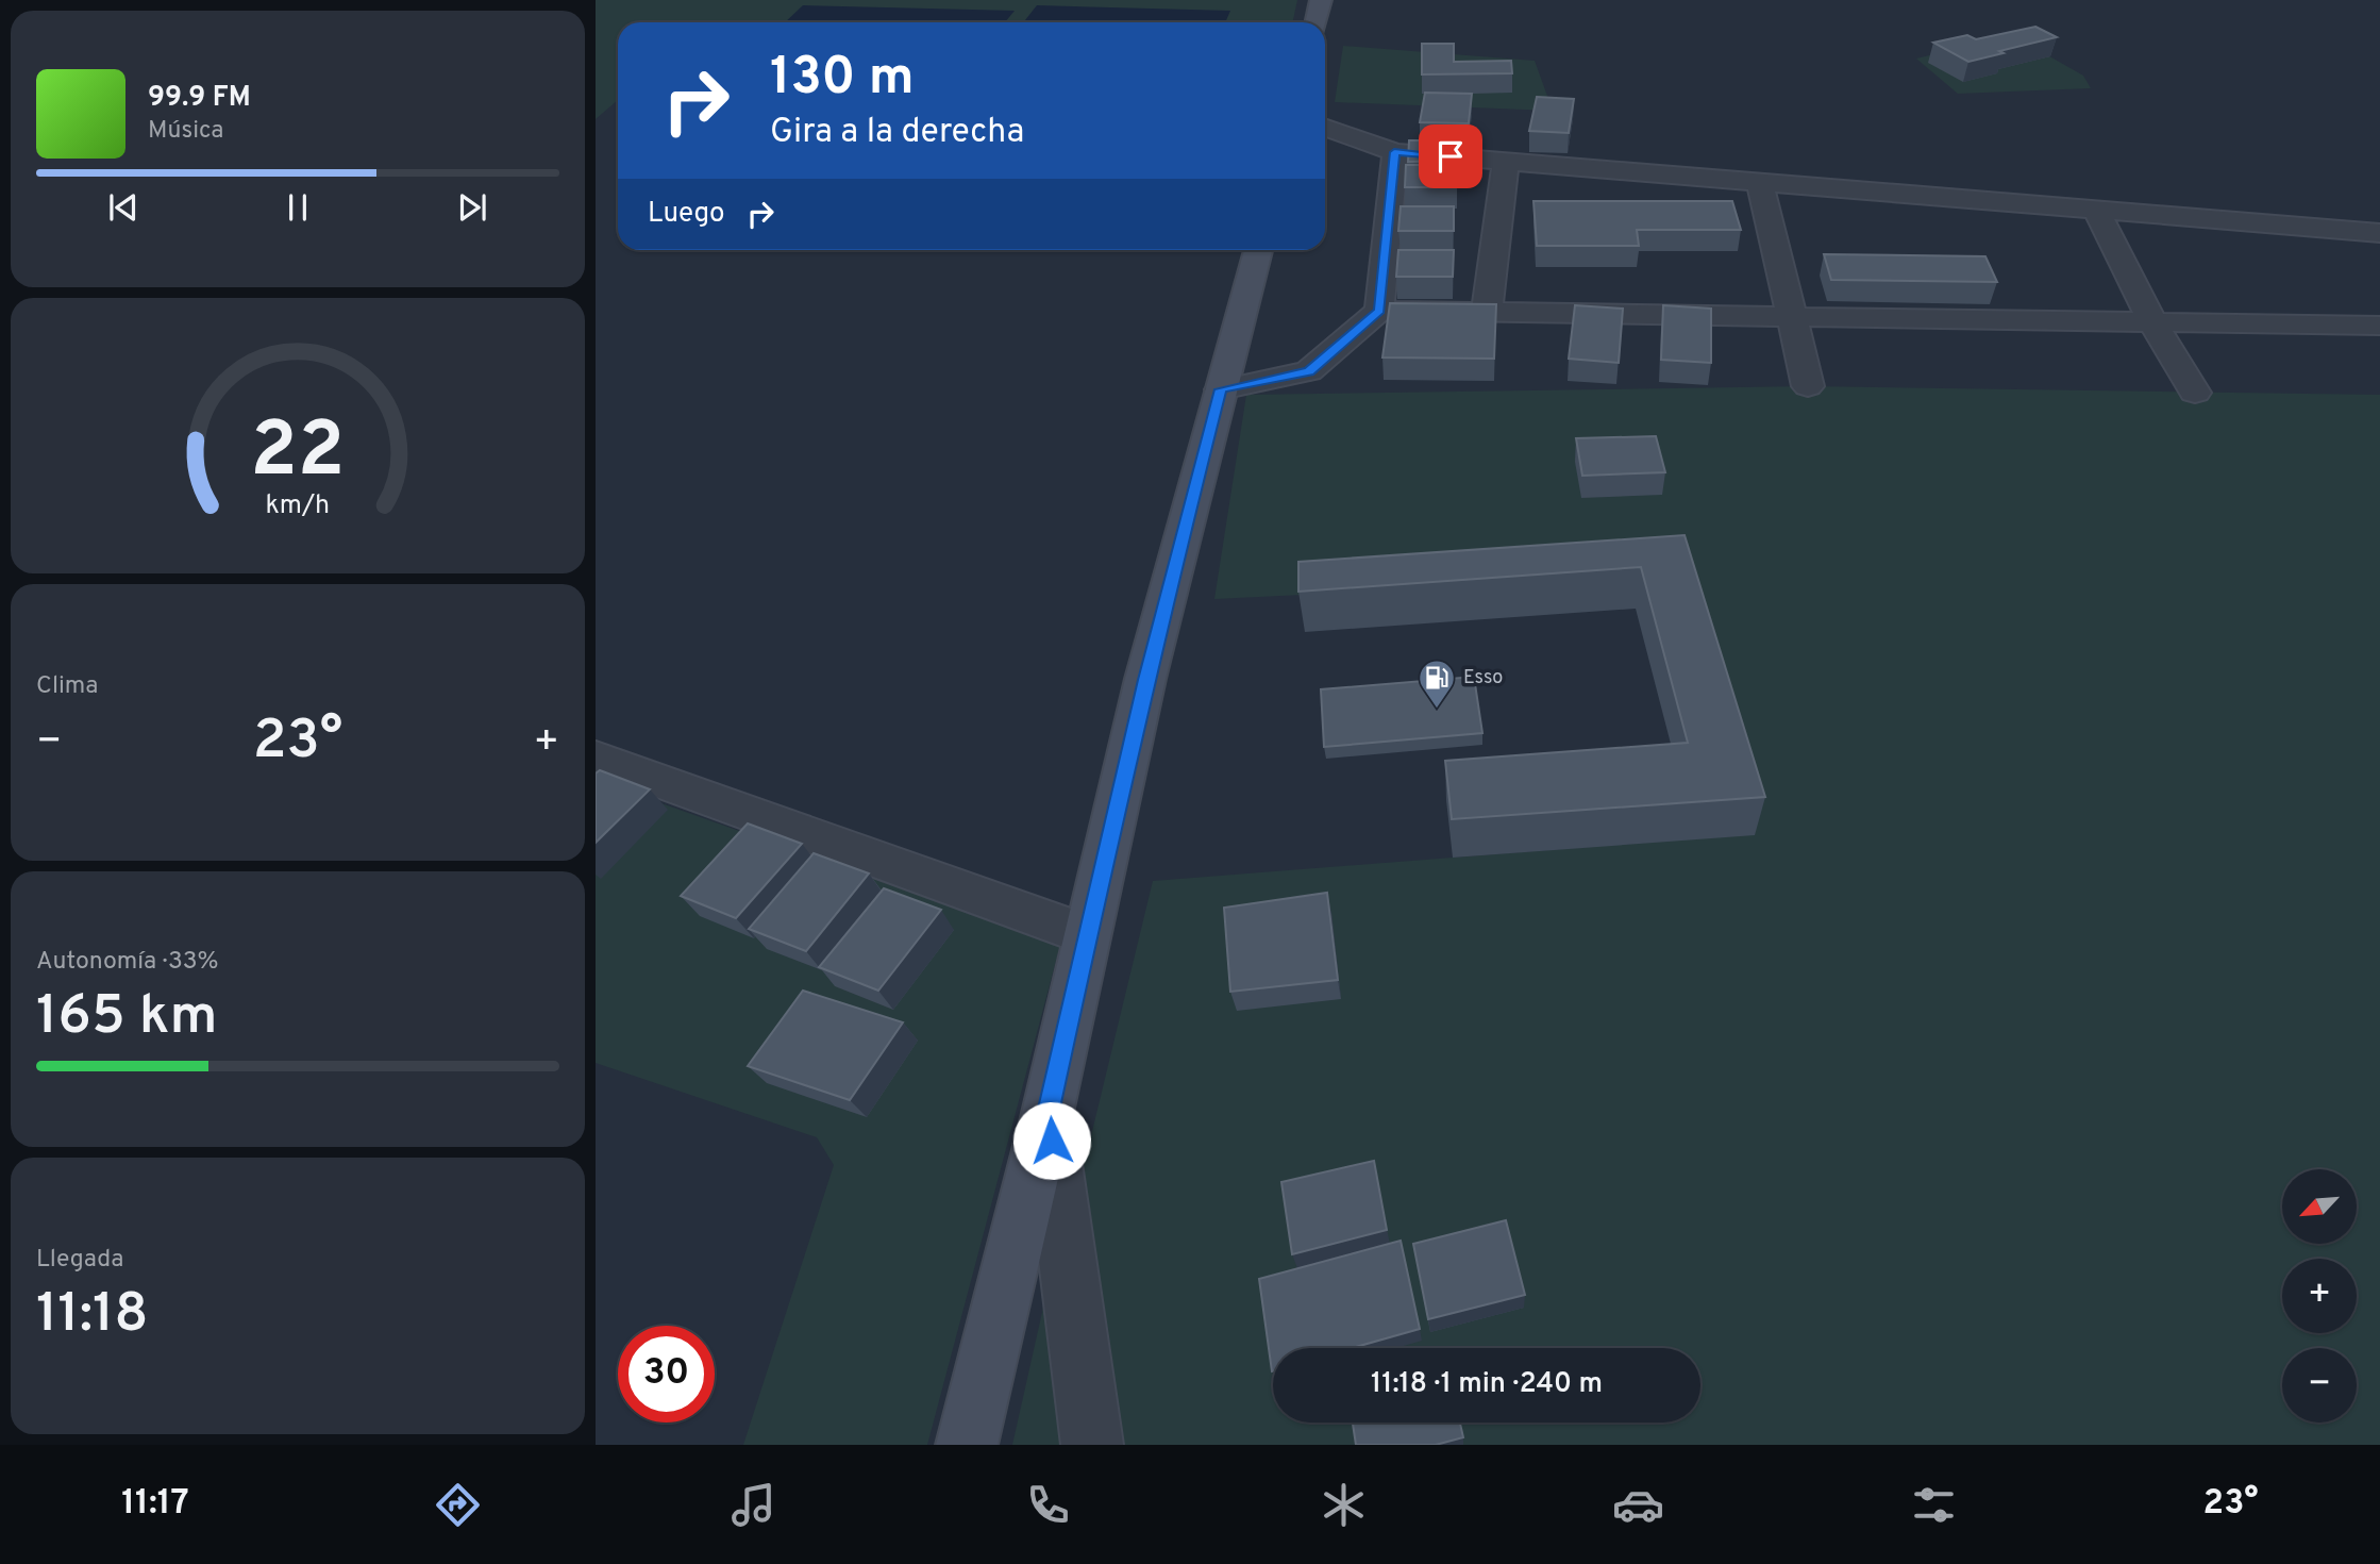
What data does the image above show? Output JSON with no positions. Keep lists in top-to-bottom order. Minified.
{"places":{"fuel station":["Esso"]},"north":"bottom left","page":{"turn":["130 m","Gira a la derecha"],"song":["99.9 FM","Música"],"then":"Luego","tile":["Clima",["Autonomía · 33%","165 km"],["Llegada","11:18"]],"heat":["−","23°","+"],"map_buttons":["+","−"],"limit":"30","trip":"11:18 · 1 min · 240 m","tabs":["11:17","23°"],"gauge":["22","km/h"]}}
